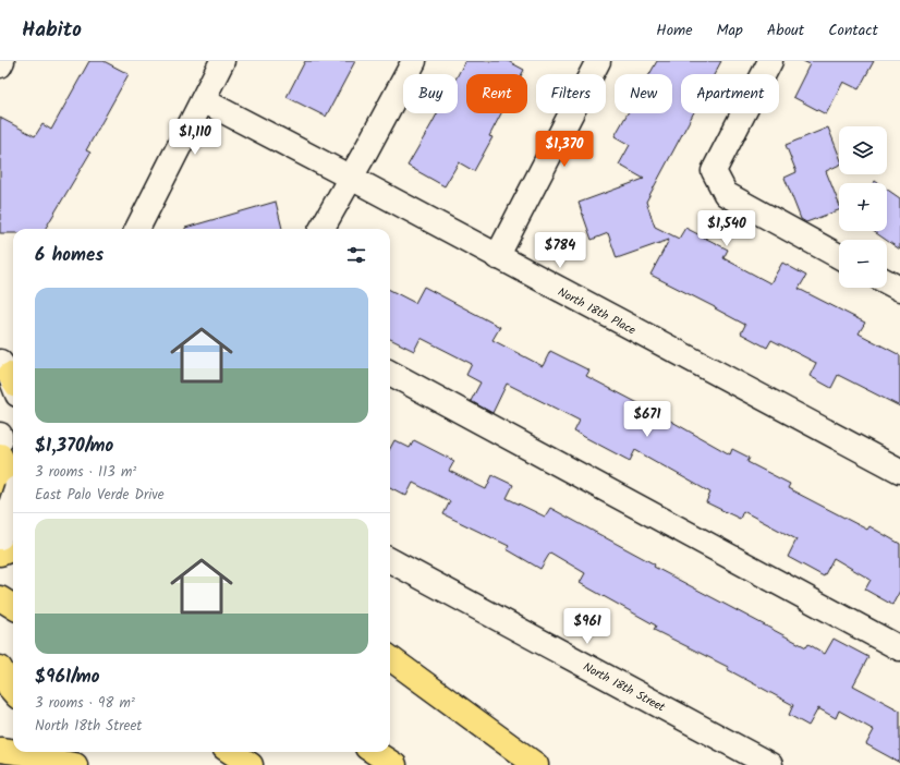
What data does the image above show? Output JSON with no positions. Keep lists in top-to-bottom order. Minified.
{"streets":{"street":["North 18th Place","North 18th Street"]},"page":{"header":"Habito","nav":["Home","Map","About","Contact"],"chip":["Buy","Rent","Filters","New","Apartment"],"price":["$1,110","$1,370","$1,540","$784","$671","$961"],"map_buttons":["+","−"],"heading":"6 homes","list":[{"name":"$1,370/mo","note":"3 rooms · 113 m² · East Palo Verde Drive"},{"name":"$961/mo","note":"3 rooms · 98 m² · North 18th Street"}]}}
